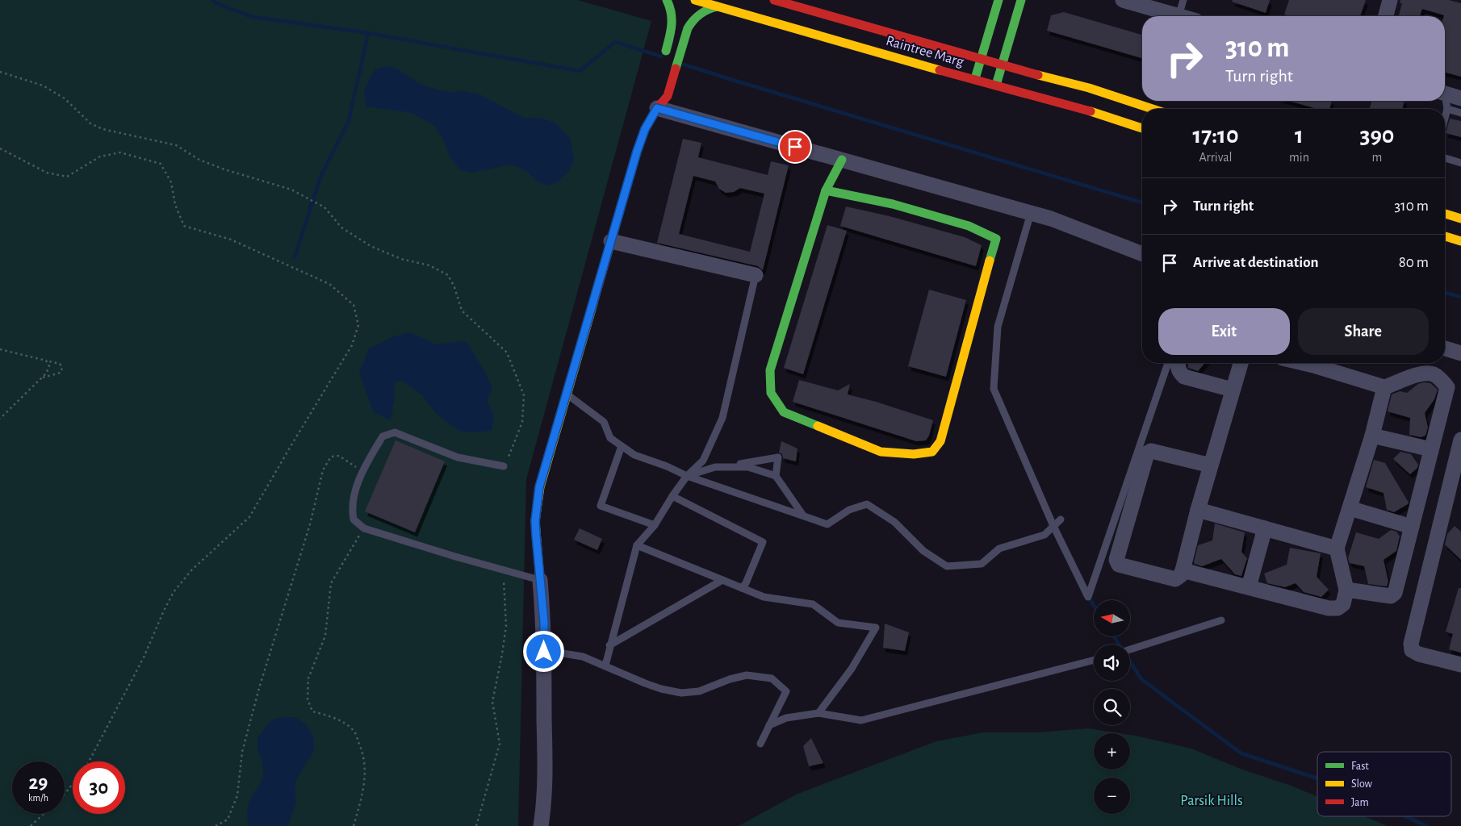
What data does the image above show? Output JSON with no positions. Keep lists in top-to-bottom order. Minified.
{"streets":{"street":["Raintree Marg"]},"parks":["Parsik Hills"],"legend":["Fast","Slow","Jam"],"north":"left","page":{"turn":["310 m","Turn right"],"eta":["17:10","Arrival","1","min","390","m"],"list":[{"name":"Turn right","value":"310 m"},{"name":"Arrive at destination","value":"80 m"}],"buttons":["Exit","Share"],"map_buttons":["+","−"],"speed":"29 km/h","limit":"30"}}
